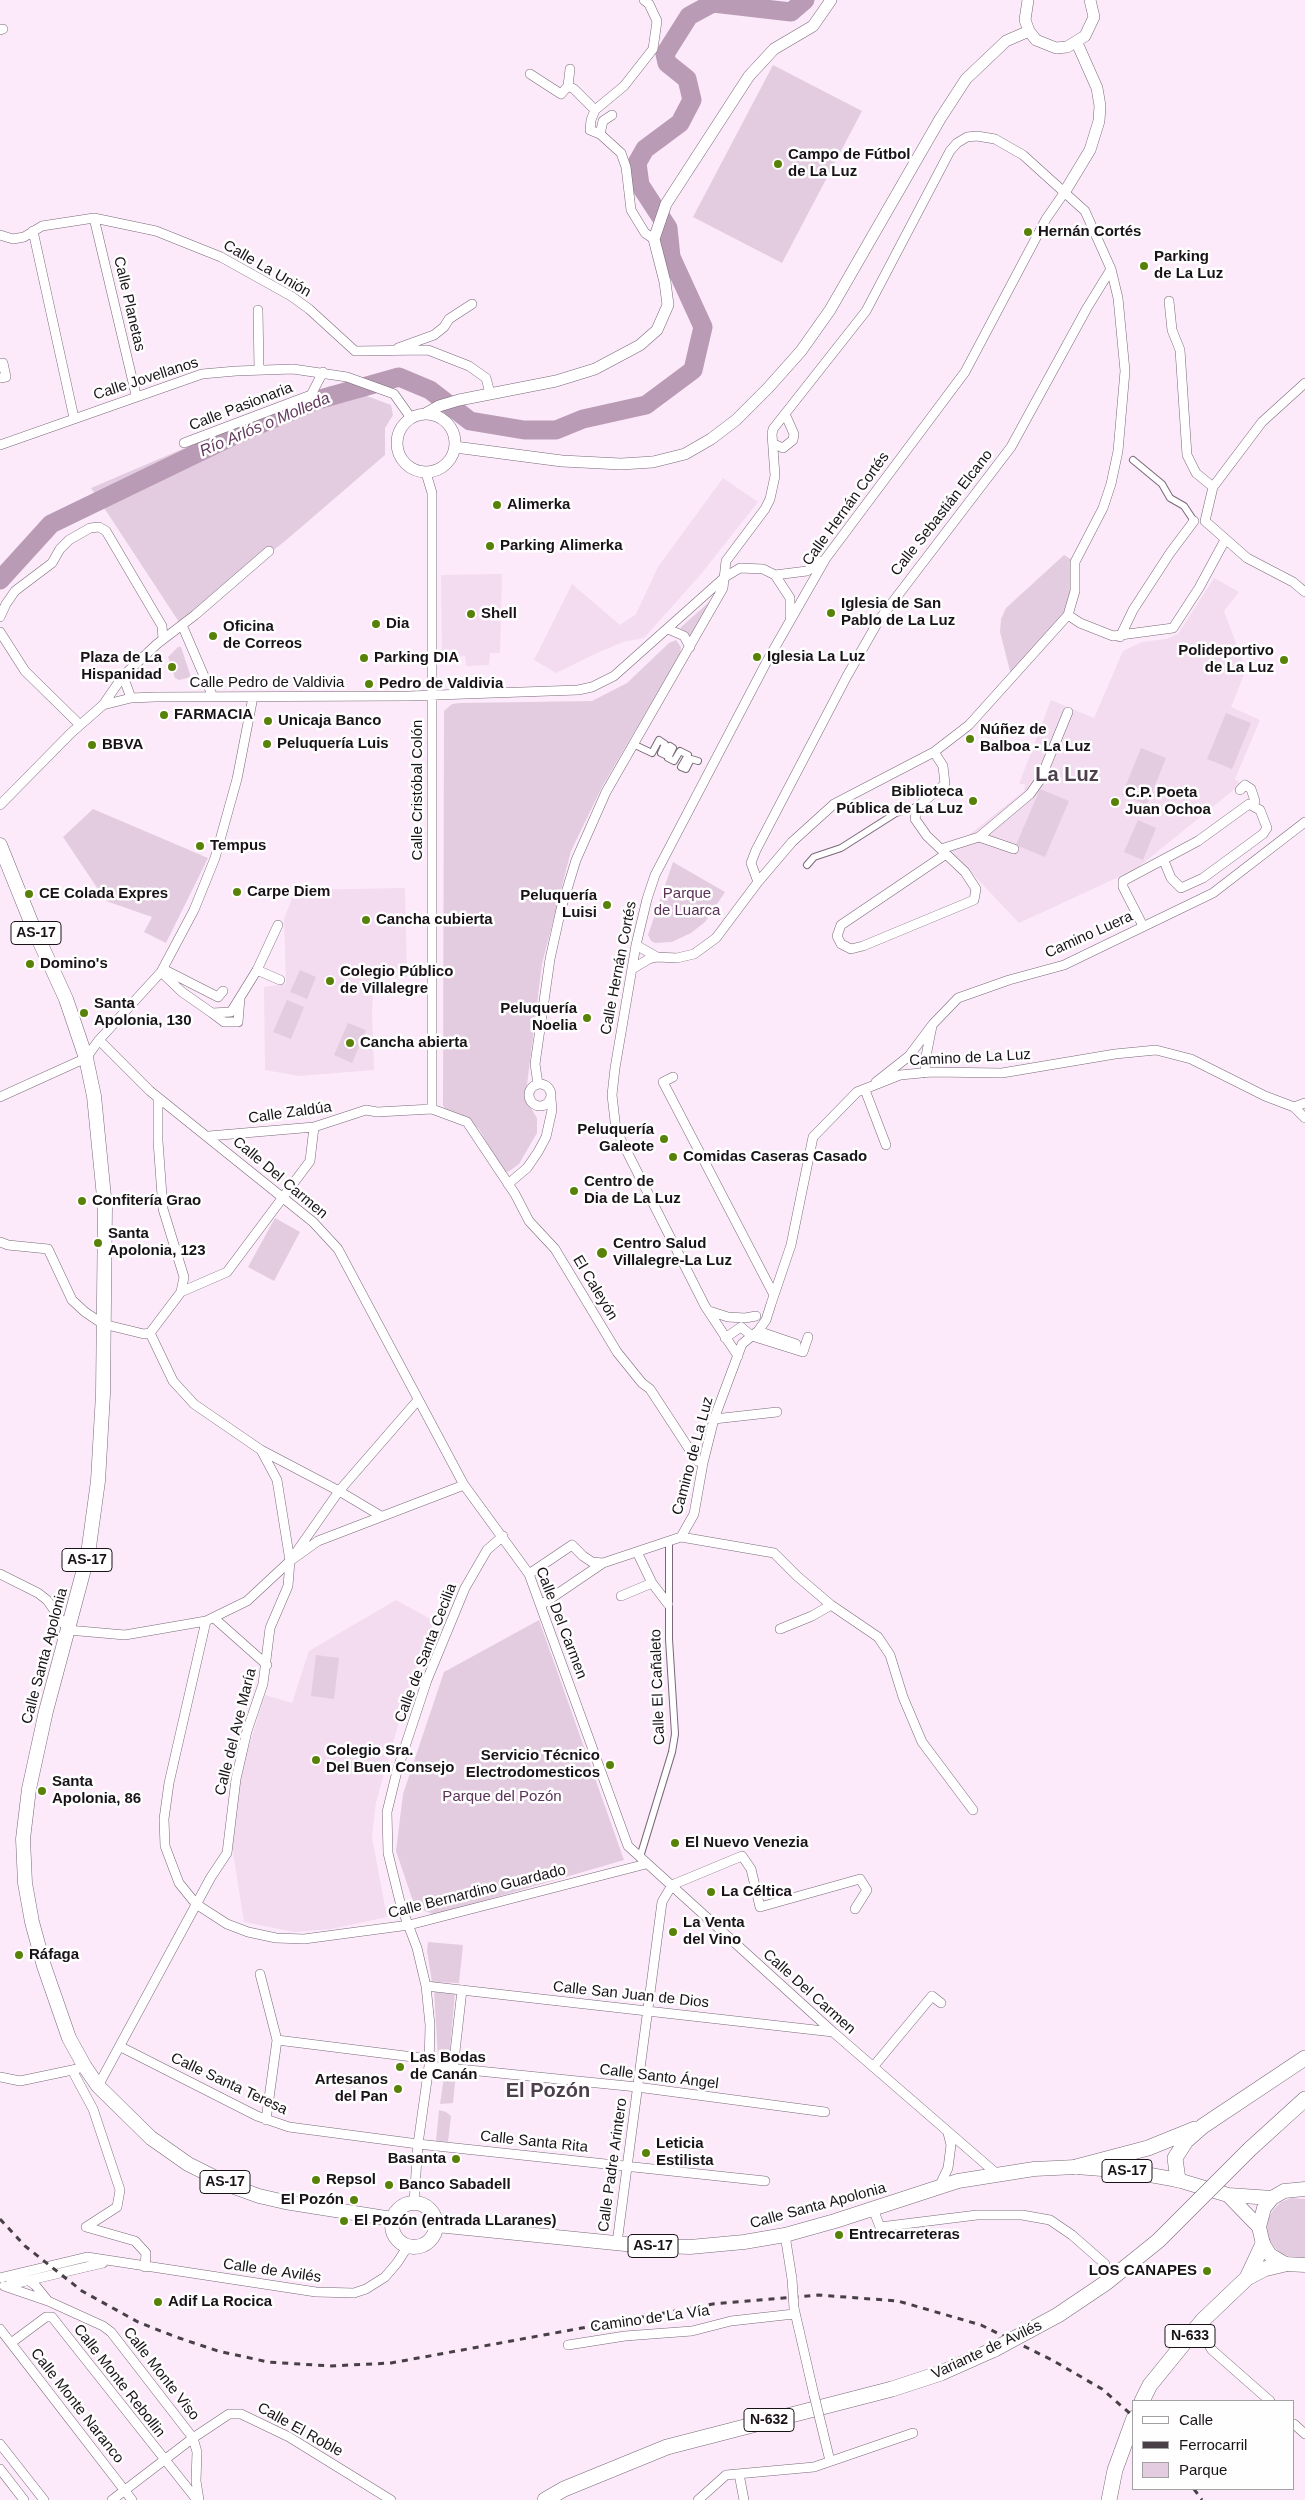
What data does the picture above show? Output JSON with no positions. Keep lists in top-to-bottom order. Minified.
{"streets":{"highway":["N-633","Variante de Avilés","N-632"],"main road":["AS-17","Calle Santa Apolonia"],"street":["Calle La Unión","Calle Planetas","Calle Jovellanos","Calle Pasionaria","Calle Hernán Cortés","Calle Sebastián Elcano","Calle Pedro de Valdivia","Calle Cristóbal Colón","Camino Luera","Camino de La Luz","Calle Zaldúa","Calle Del Carmen","El Caleyón","Calle de Santa Cecilia","Calle El Cañaleto","Calle del Ave María","Calle Bernardino Guardado","Calle San Juan de Dios","Calle Santo Ángel","Calle Santa Teresa","Calle Santa Rita","Calle Padre Arintero","Calle de Avilés","Camino de La Vía","Calle Monte Viso","Calle Monte Rebollin","Calle Monte Naranco","Calle El Roble"]},"crossings":[["Calle La Unión","Calle Planetas"],["Calle Planetas","Calle Jovellanos"],["Calle Jovellanos","Calle Pasionaria"],["Calle Jovellanos","Calle Cristóbal Colón"],["Calle Hernán Cortés","Camino de La Luz"],["Calle Pedro de Valdivia","Calle Cristóbal Colón"],["Calle Cristóbal Colón","Calle Zaldúa"],["Calle Cristóbal Colón","El Caleyón"],["AS-17","Calle Del Carmen"],["AS-17","Calle Santa Apolonia"],["Camino Luera","Camino de La Luz"],["Camino de La Luz","El Caleyón"],["Calle Zaldúa","Calle Del Carmen"],["Calle Zaldúa","El Caleyón"],["Calle Del Carmen","Calle de Santa Cecilia"],["Calle Del Carmen","Calle Santa Apolonia"],["Calle Del Carmen","Calle El Cañaleto"],["Calle Del Carmen","Calle Bernardino Guardado"],["Calle Del Carmen","Calle San Juan de Dios"],["Calle Del Carmen","Calle Padre Arintero"],["Calle de Santa Cecilia","Calle Santa Apolonia"],["Calle de Santa Cecilia","Calle Bernardino Guardado"],["Calle de Santa Cecilia","Calle San Juan de Dios"],["Calle de Santa Cecilia","Calle Santo Ángel"],["Calle de Santa Cecilia","Calle Santa Teresa"],["Calle de Santa Cecilia","Calle Santa Rita"],["Calle de Santa Cecilia","Calle de Avilés"],["Calle Santa Apolonia","Calle del Ave María"],["Calle Santa Apolonia","Calle Padre Arintero"],["Calle Santa Apolonia","Calle de Avilés"],["Calle del Ave María","Calle Bernardino Guardado"],["Calle del Ave María","Calle Santa Teresa"],["Calle San Juan de Dios","Calle Padre Arintero"],["Calle Santo Ángel","Calle Padre Arintero"],["Calle Santa Teresa","Calle Santa Rita"],["Calle Santa Rita","Calle Padre Arintero"],["Calle de Avilés","Calle Monte Viso"],["Calle Monte Viso","Calle Monte Rebollin"],["Calle Monte Viso","Calle El Roble"],["Calle Monte Rebollin","Calle Monte Naranco"],["Calle Monte Rebollin","Calle El Roble"],["Calle Monte Naranco","Calle El Roble"]],"districts":["La Luz","El Pozón"],"water":["Río Arlós o Molleda"],"parks":["Parque de Luarca","Parque del Pozón"],"places":["Campo de Fútbol de La Luz","Hernán Cortés","Parking de La Luz","Alimerka","Parking Alimerka","Iglesia de San Pablo de La Luz","Shell","Dia","Oficina de Correos","Iglesia La Luz","Parking DIA","Polideportivo de La Luz","Plaza de La Hispanidad","Pedro de Valdivia","FARMACIA","Unicaja Banco","Núñez de Balboa - La Luz","Peluquería Luis","BBVA","Biblioteca Pública de La Luz","C.P. Poeta Juan Ochoa","Tempus","Carpe Diem","CE Colada Expres","Peluquería Luisi","Cancha cubierta","Domino's","Colegio Público de Villalegre","Santa Apolonia, 130","Peluquería Noelia","Cancha abierta","Peluquería Galeote","Comidas Caseras Casado","Centro de Dia de La Luz","Confitería Grao","Santa Apolonia, 123","Centro Salud Villalegre-La Luz","Colegio Sra. Del Buen Consejo","Servicio Técnico Electrodomesticos","Santa Apolonia, 86","El Nuevo Venezia","La Céltica","La Venta del Vino","Ráfaga","Las Bodas de Canán","Artesanos del Pan","Leticia Estilista","Basanta","Repsol","Banco Sabadell","El Pozón","El Pozón (entrada LLaranes)","Entrecarreteras","LOS CANAPES","Adif La Rocica"],"legend":["Calle","Ferrocarril","Parque"]}
